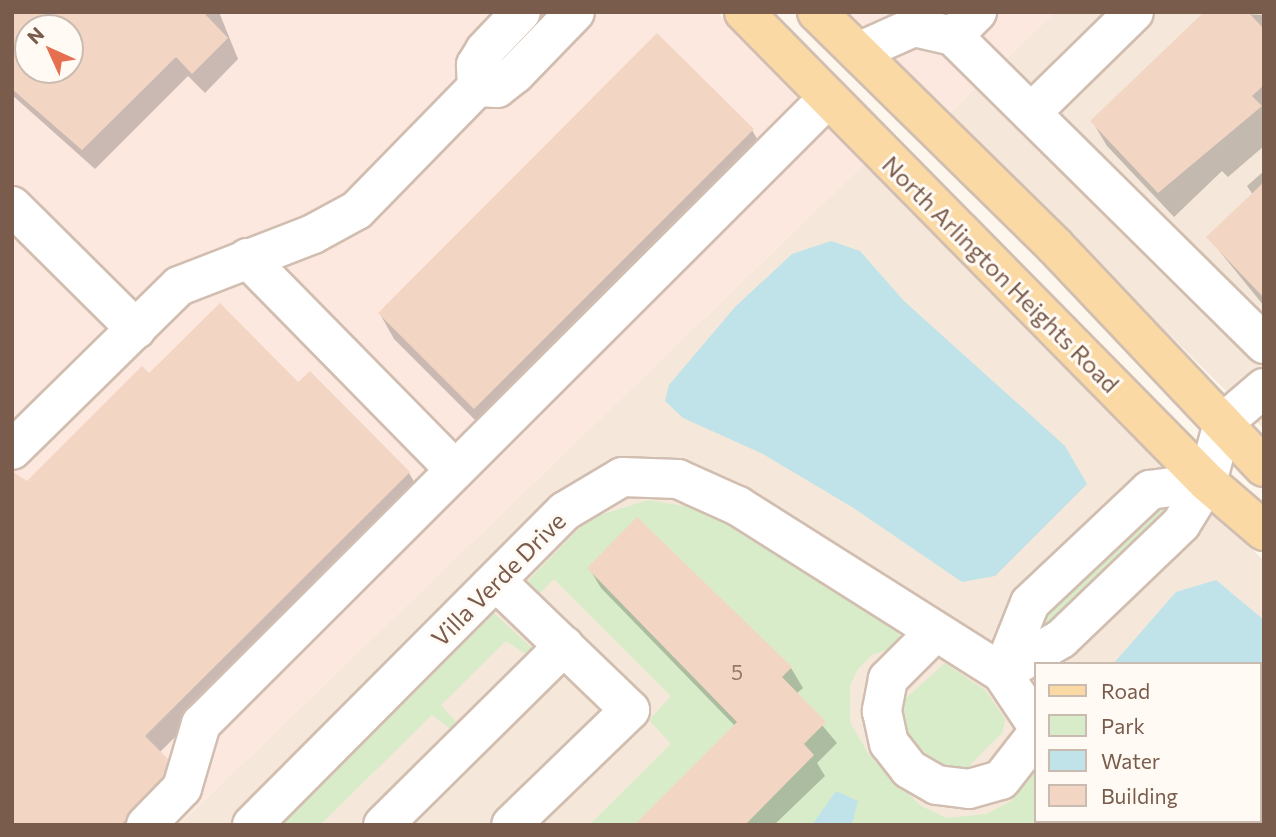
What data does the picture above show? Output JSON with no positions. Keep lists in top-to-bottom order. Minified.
{"streets":{"main road":["North Arlington Heights Road"],"street":["Villa Verde Drive"]},"house_numbers":["5"],"legend":["Road","Park","Water","Building"],"north":"top left"}
